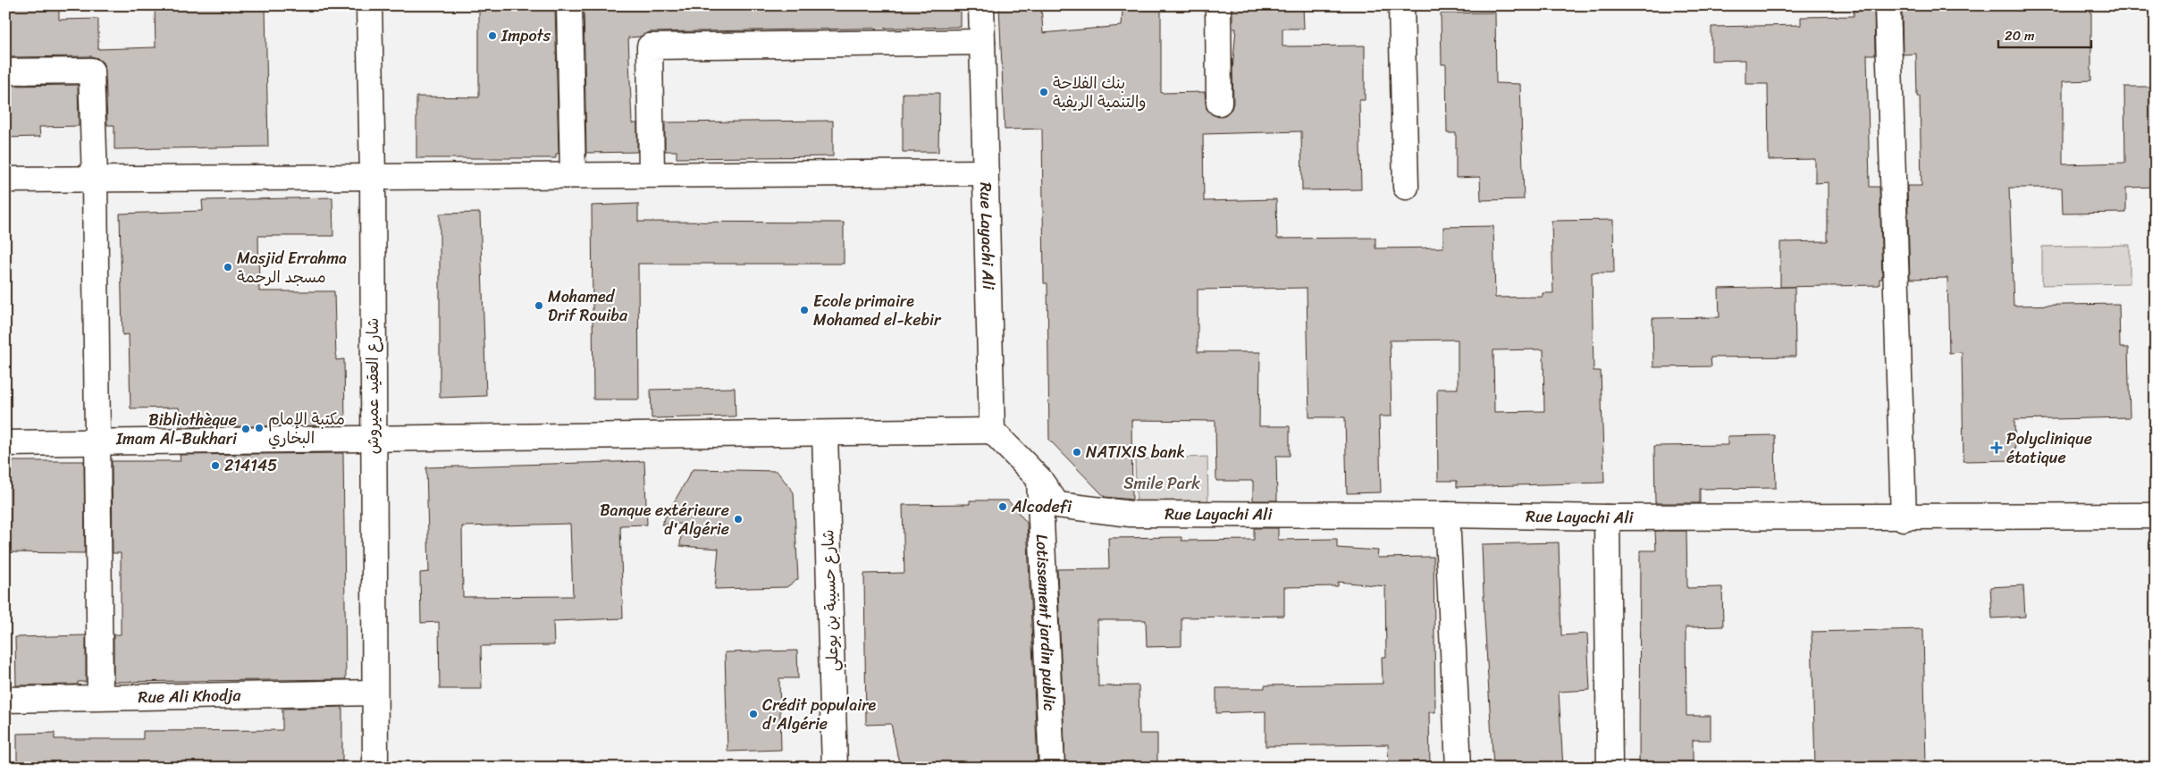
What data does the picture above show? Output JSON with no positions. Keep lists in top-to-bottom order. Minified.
{"streets":{"street":["Rue Layachi Ali","شارع العقيد عميروش","شارع حسيبة بن بوعلي","Lotissement jardin public","Rue Ali Khodja"]},"crossings":[["Rue Layachi Ali","Lotissement jardin public"],["شارع العقيد عميروش","Rue Ali Khodja"]],"parks":["Smile Park"],"places":{"other":["Impots","بنك الفلاحة والتنمية الريفية","Masjid Errahma مسجد الرحمة","Mohamed Drif Rouiba","Ecole primaire Mohamed el-kebir","مكتبة الإمام البخاري","Bibliothèque Imam Al-Bukhari","NATIXIS bank","214145","Alcodefi","Banque extérieure d'Algérie","Crédit populaire d'Algérie"],"health":["Polyclinique étatique"]},"scale_bar":"20 m"}
